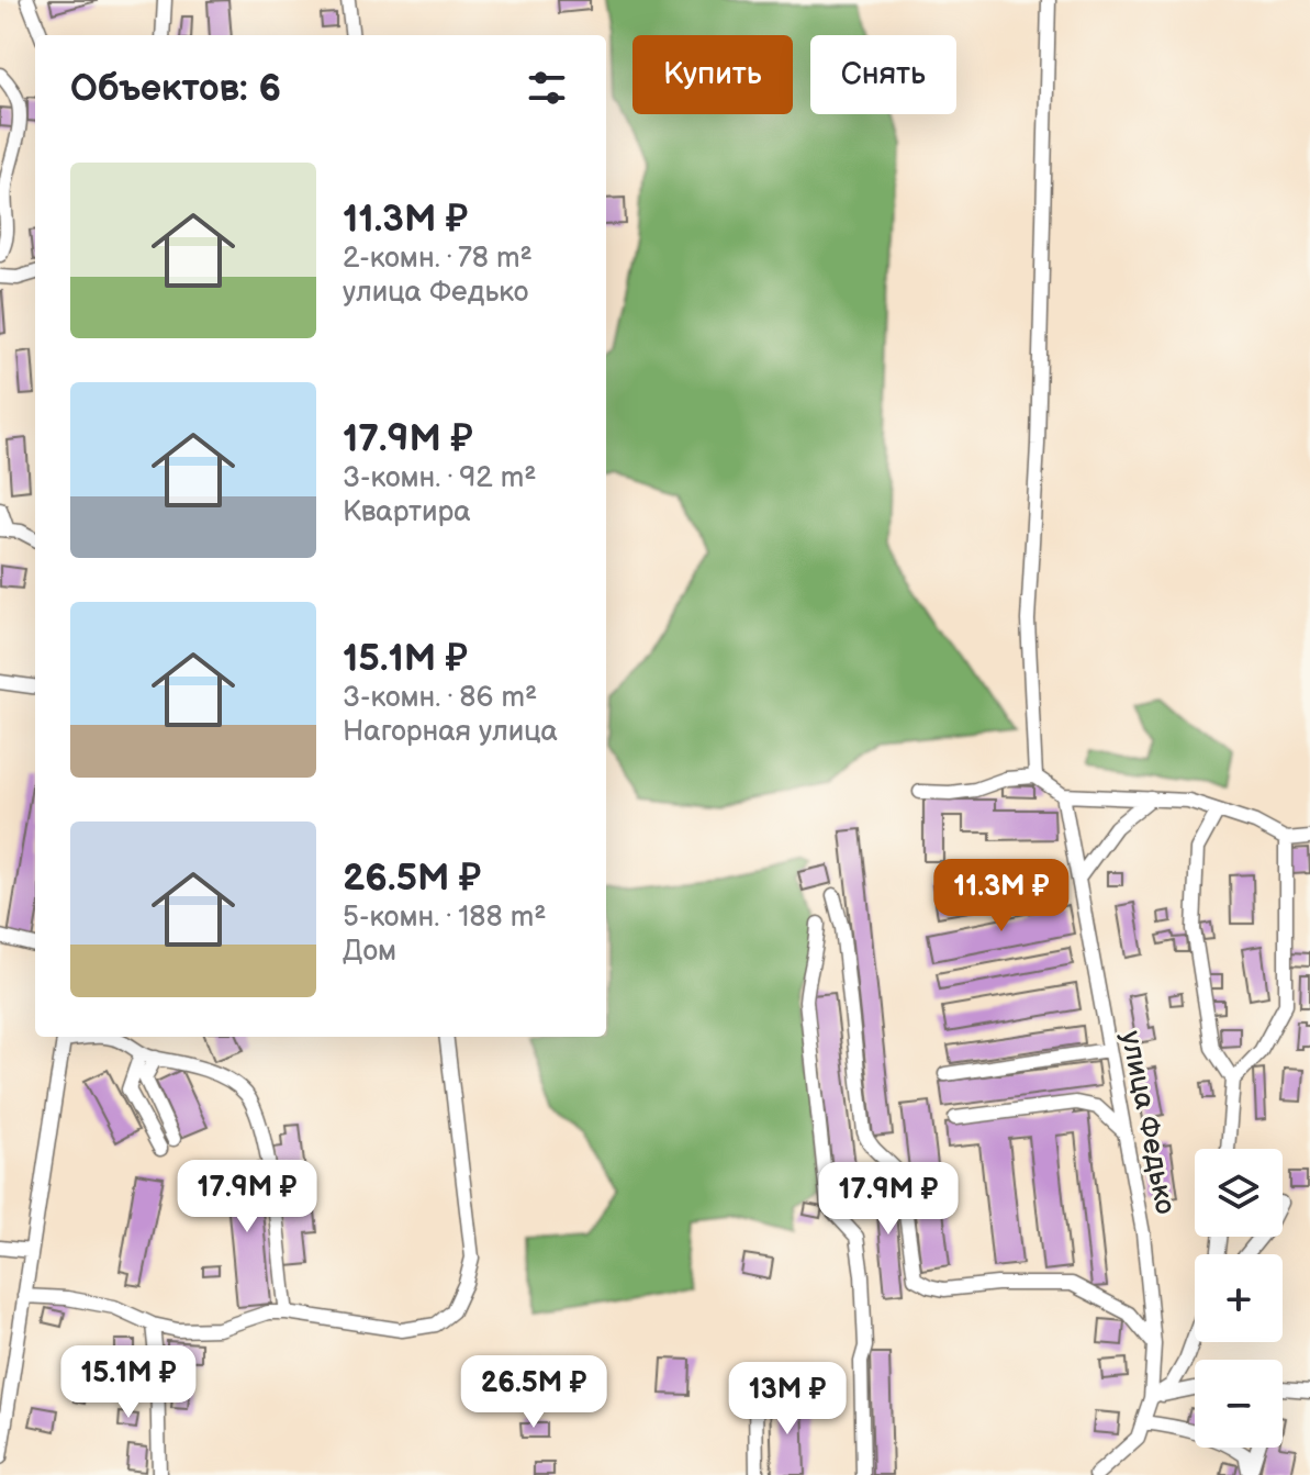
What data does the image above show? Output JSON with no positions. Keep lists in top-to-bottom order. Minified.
{"streets":{"street":["улица Федько"]},"page":{"chip":["Купить","Снять"],"heading":"Объектов: 6","list":[{"name":"11.3M ₽","note":"2-комн. · 78 m² · улица Федько"},{"name":"17.9M ₽","note":"3-комн. · 92 m² · Квартира"},{"name":"15.1M ₽","note":"3-комн. · 86 m² · Нагорная улица"},{"name":"26.5M ₽","note":"5-комн. · 188 m² · Дом"}],"price":["11.3M ₽","17.9M ₽","17.9M ₽","15.1M ₽","26.5M ₽","13M ₽"],"map_buttons":["+","−"]}}
